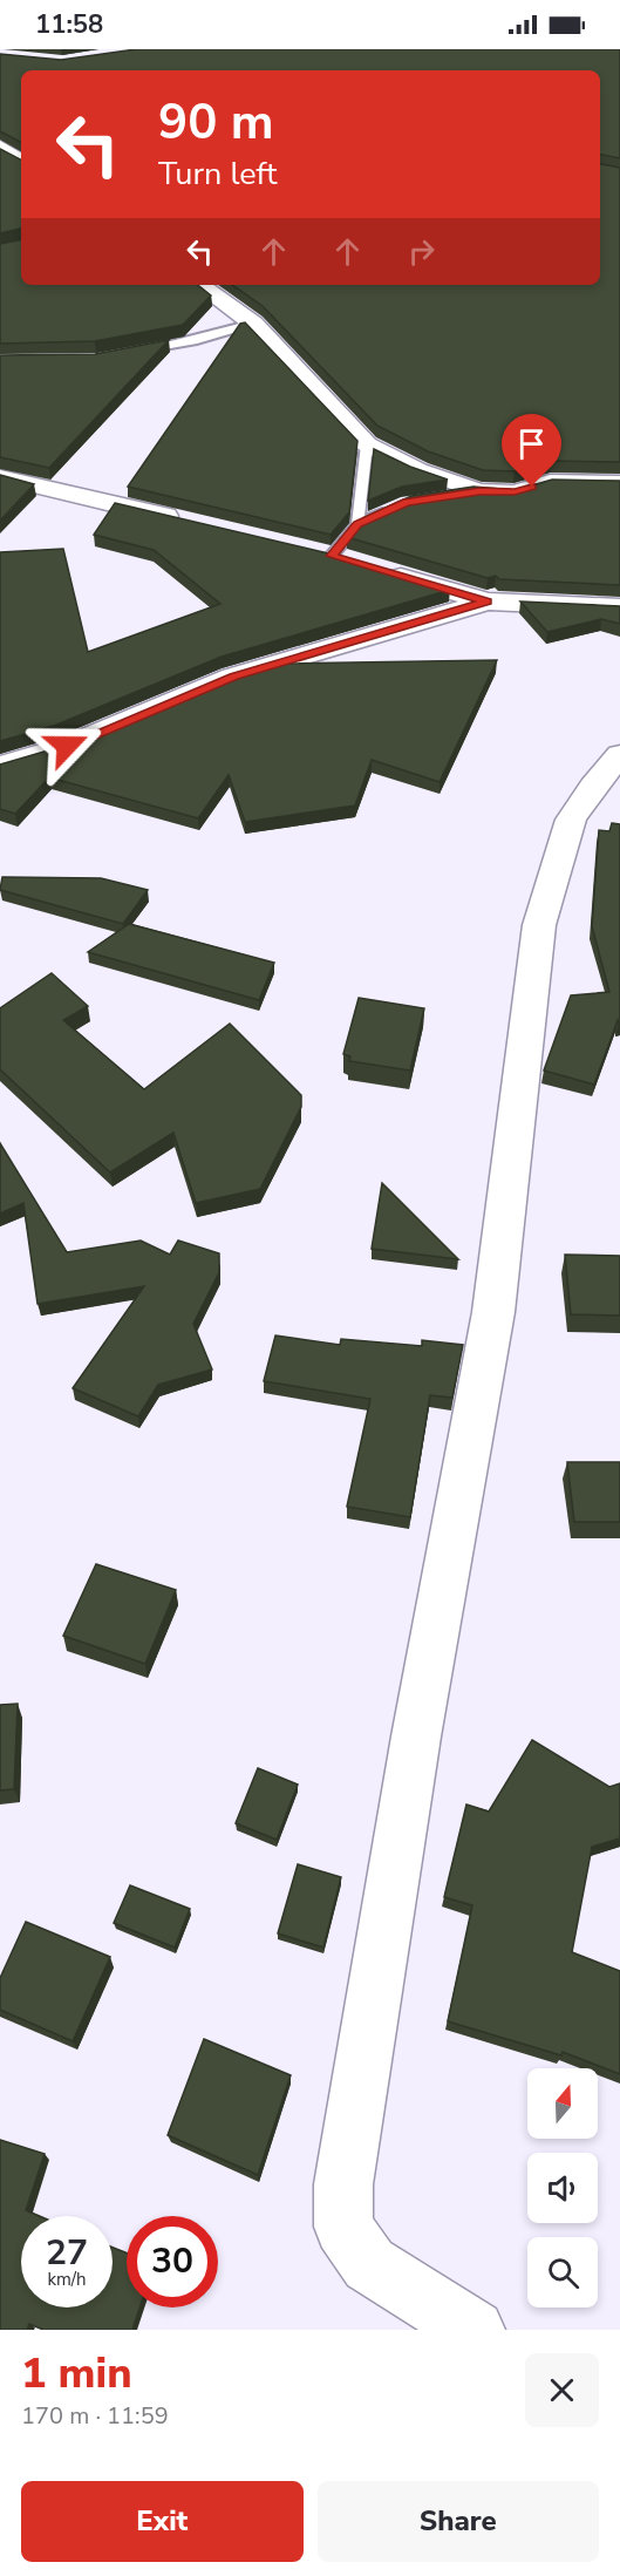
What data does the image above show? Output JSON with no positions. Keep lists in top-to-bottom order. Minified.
{"north":"top","page":{"status":"11:58","turn":["90 m","Turn left"],"speed":"27 km/h","limit":"30","heading":["1 min","170 m · 11:59"],"buttons":["Exit","Share"]}}
